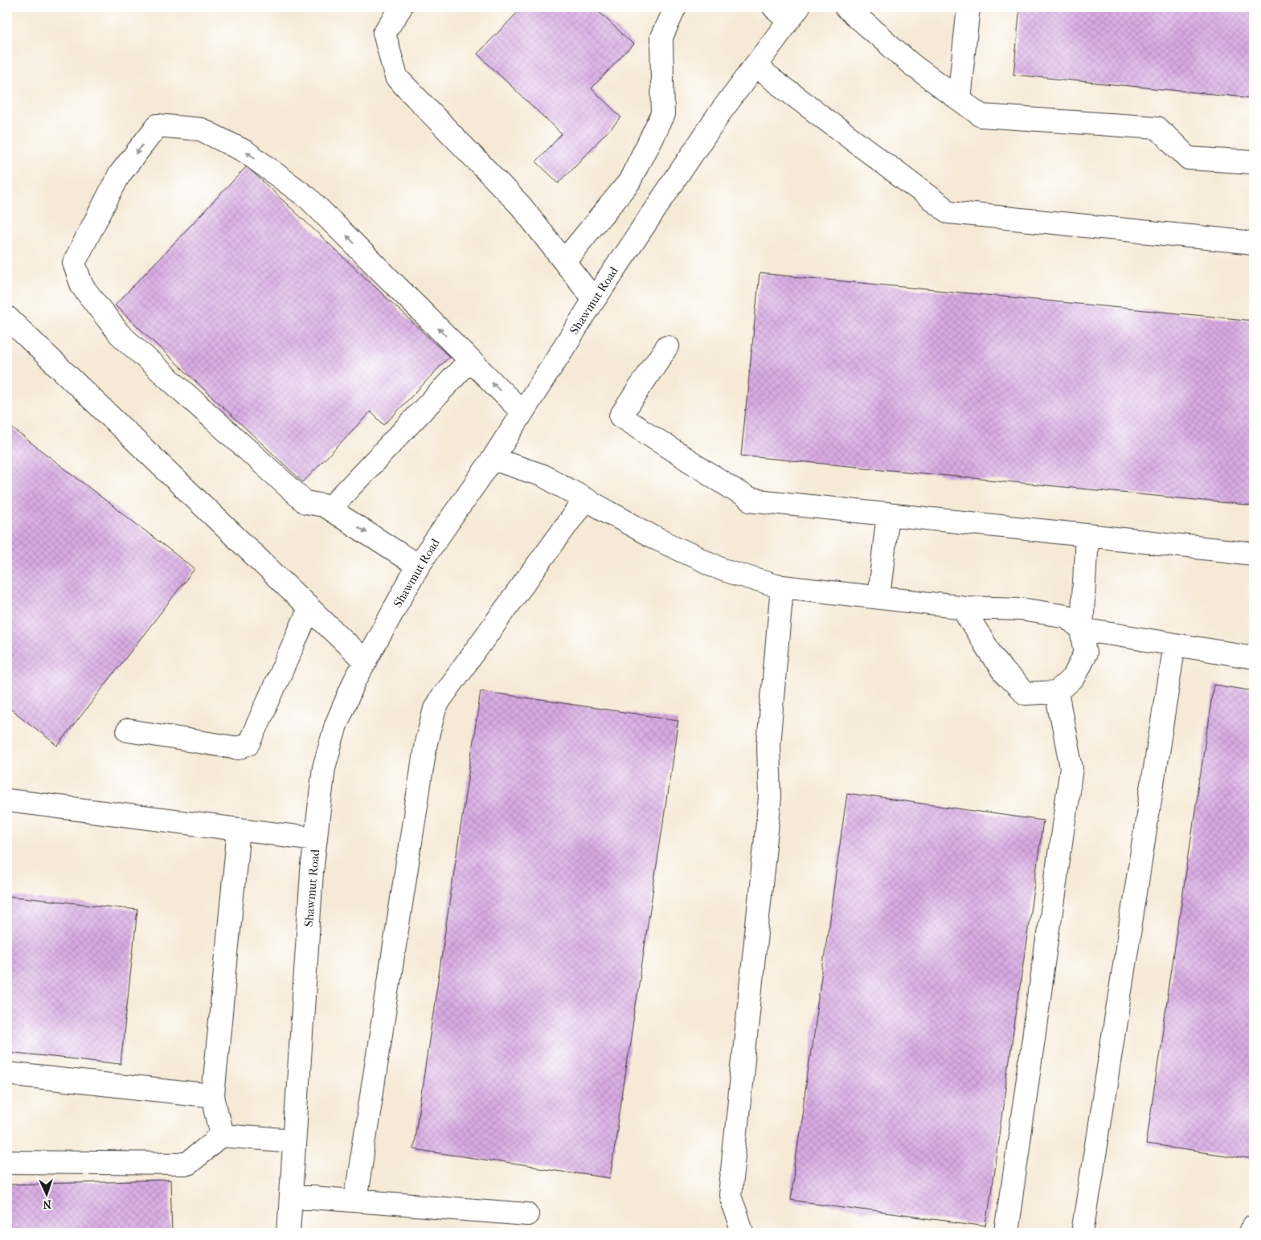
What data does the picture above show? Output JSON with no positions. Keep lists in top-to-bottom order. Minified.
{"streets":{"street":["Shawmut Road"]},"north":"bottom"}
